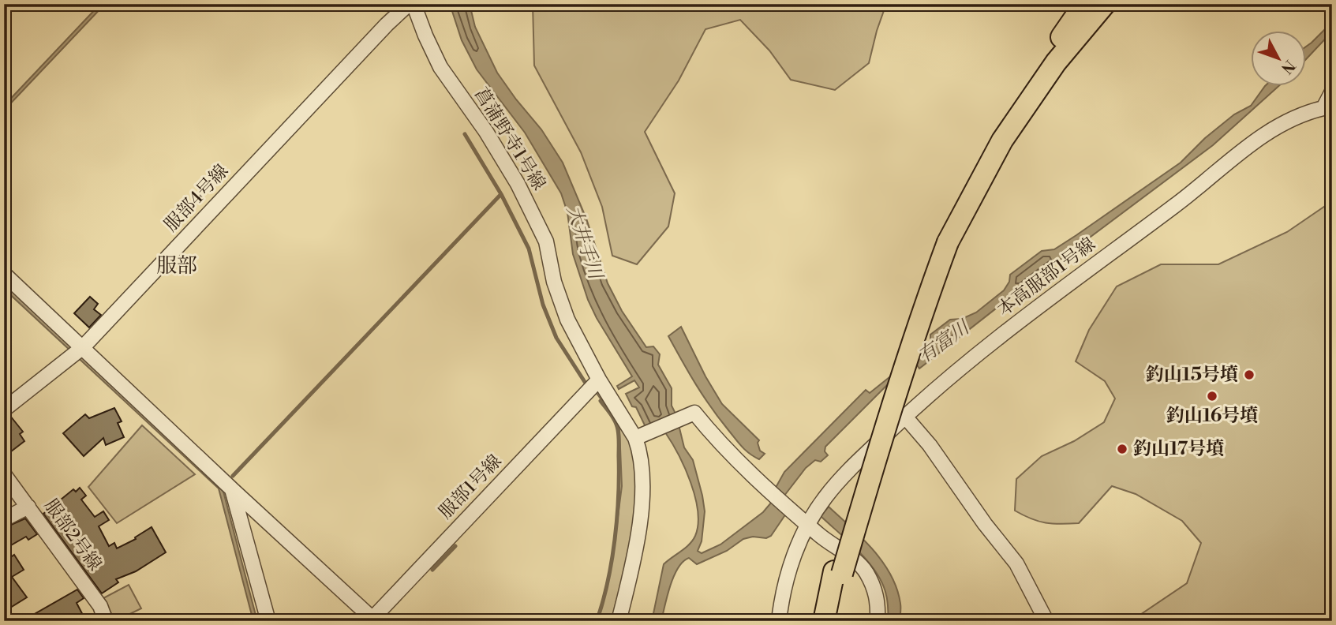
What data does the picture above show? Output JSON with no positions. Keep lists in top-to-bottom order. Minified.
{"streets":{"street":["菖蒲野寺1号線","服部4号線","本高服部1号線","服部1号線","服部2号線"]},"crossings":[["菖蒲野寺1号線","服部4号線"],["菖蒲野寺1号線","服部1号線"]],"districts":["服部"],"water":["大井手川","有富川"],"places":["釣山15号墳","釣山16号墳","釣山17号墳"],"north":"bottom right"}
